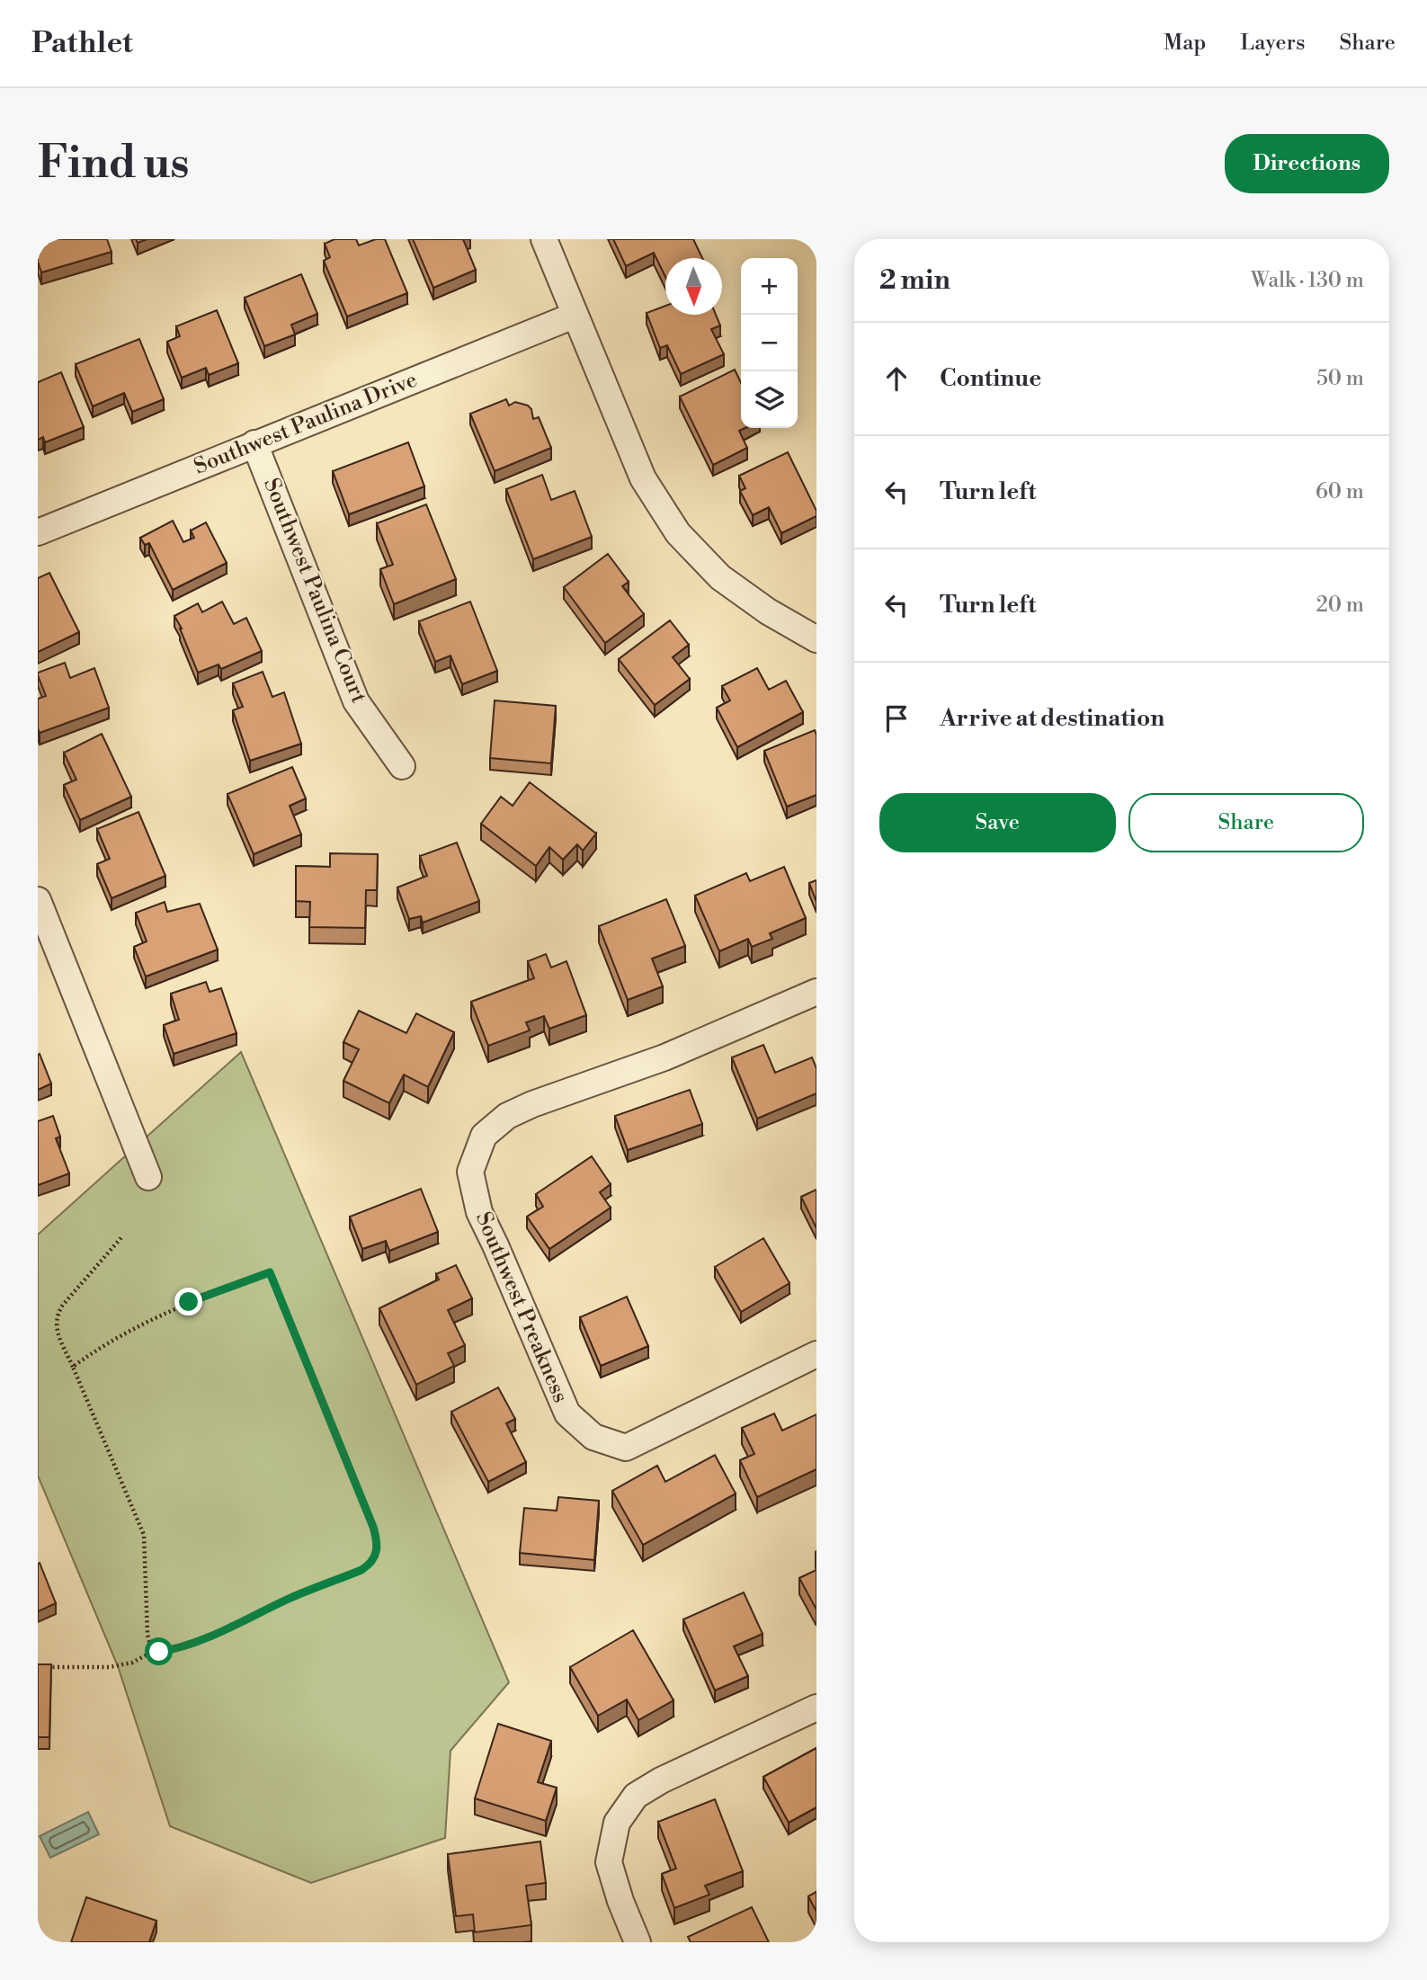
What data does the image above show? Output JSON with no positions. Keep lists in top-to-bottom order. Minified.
{"streets":{"street":["Southwest Paulina Drive","Southwest Paulina Court","Southwest Preakness"]},"crossings":[["Southwest Paulina Drive","Southwest Paulina Court"]],"north":"bottom","page":{"header":"Pathlet","nav":["Map","Layers","Share"],"buttons":["Directions",["Save","Share"]],"title":"Find us","heading":["2 min","Walk · 130 m"],"map_buttons":["+","−"],"list":[["Continue","50 m"],["Turn left","60 m"],["Turn left","20 m"],"Arrive at destination"]}}
